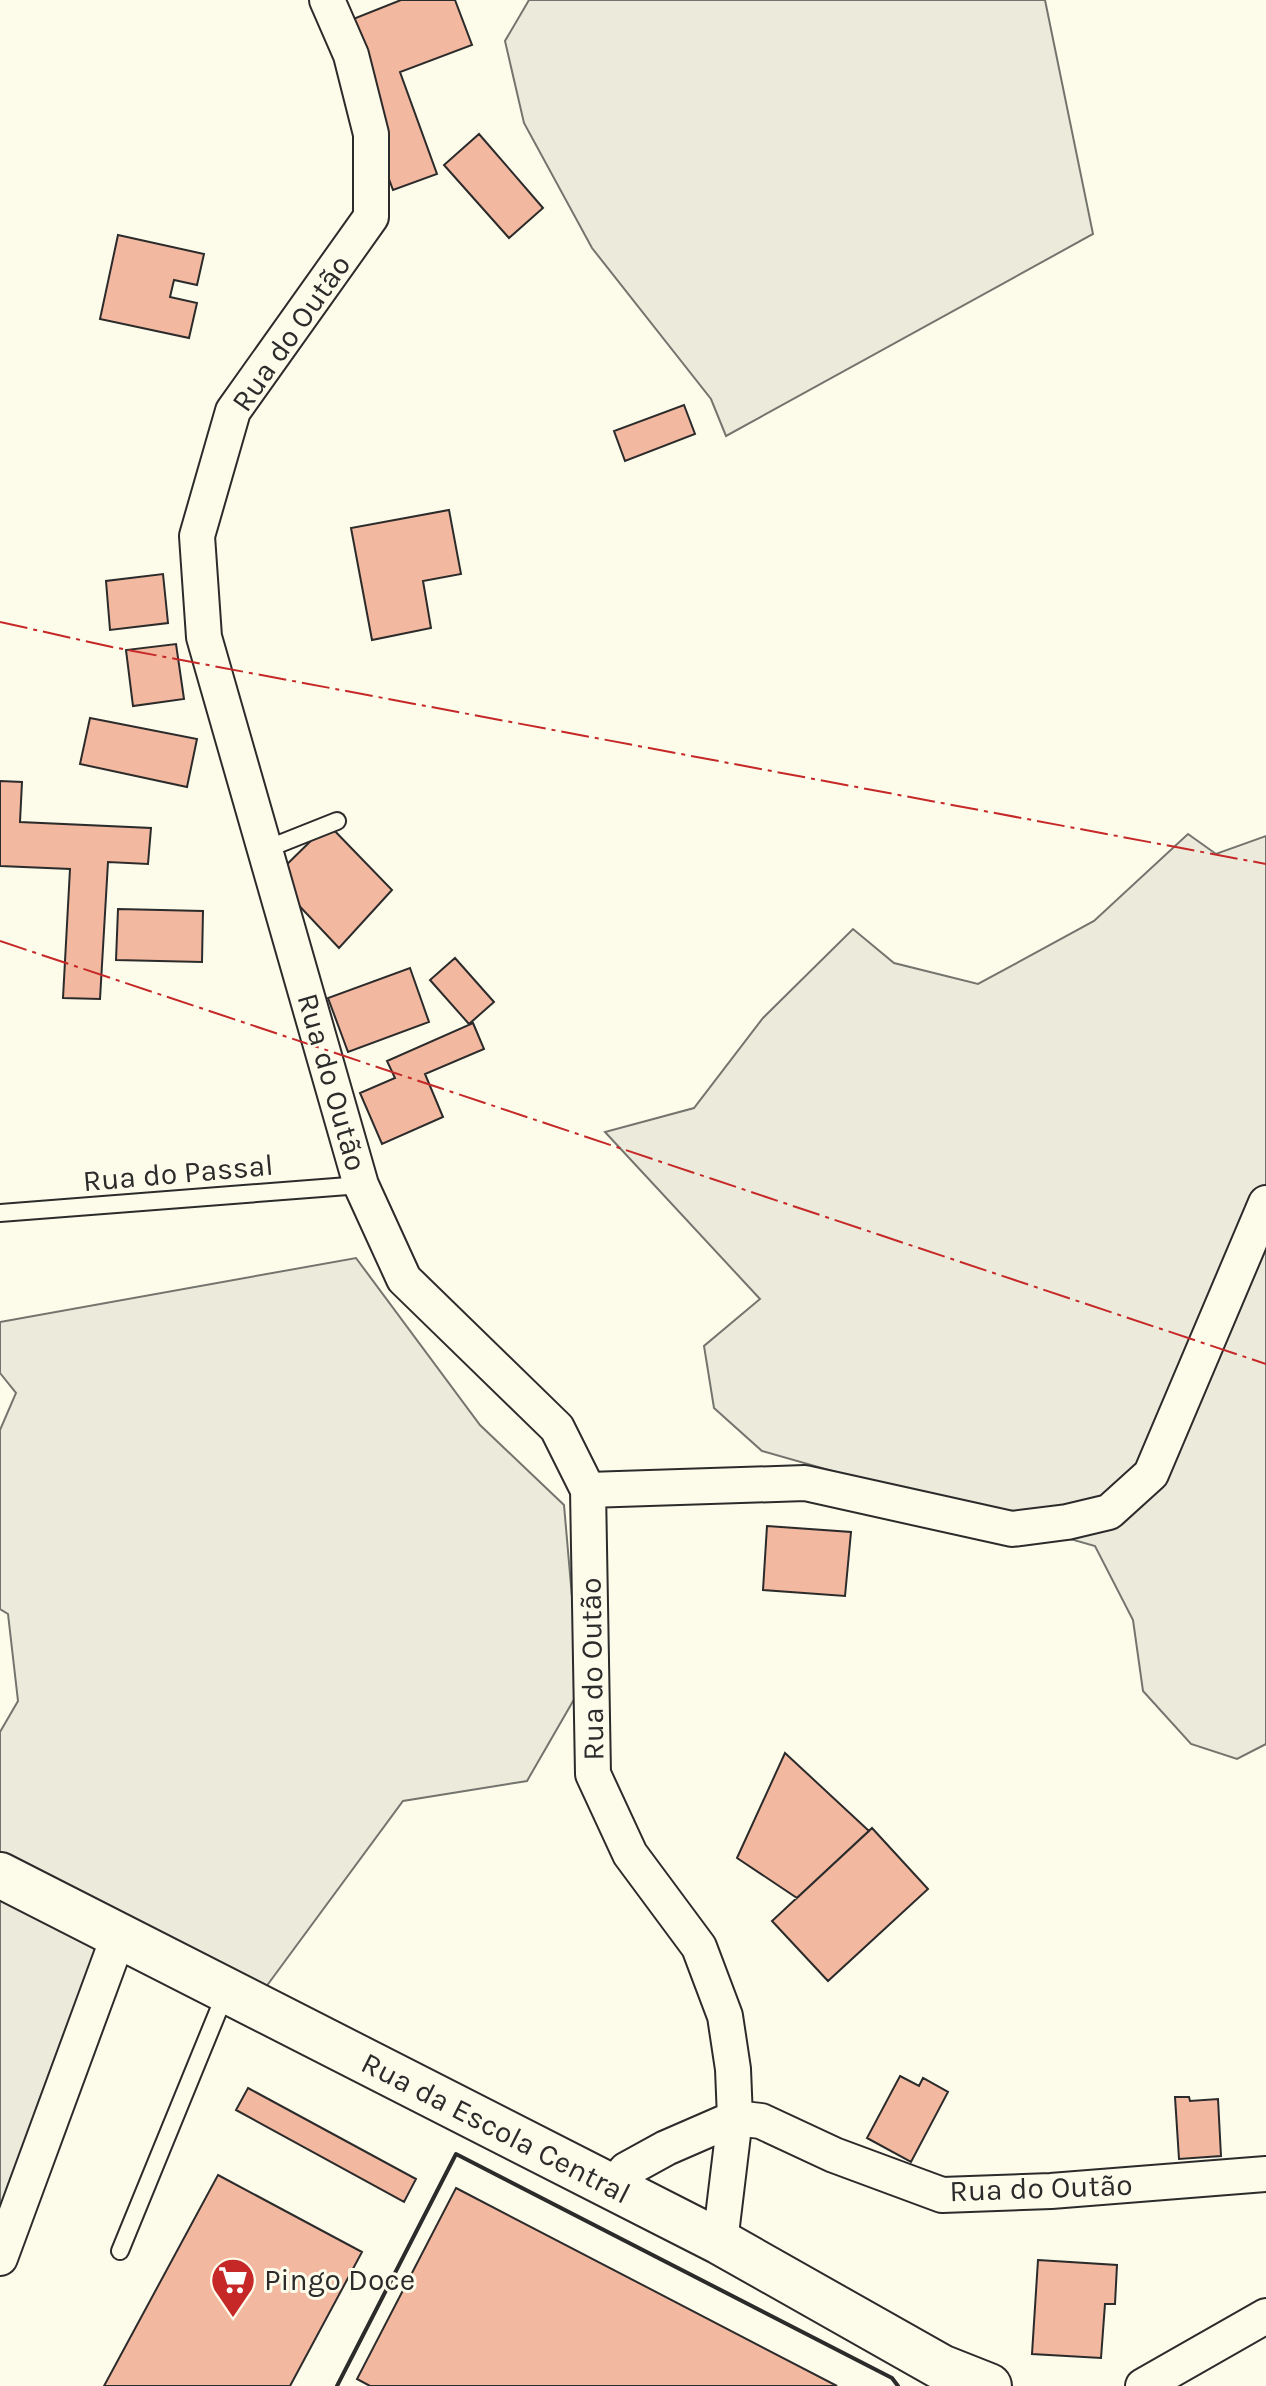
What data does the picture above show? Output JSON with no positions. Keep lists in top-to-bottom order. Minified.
{"streets":{"street":["Rua do Outão","Rua da Escola Central"],"lane":["Rua do Passal"]},"crossings":[["Rua do Outão","Rua do Passal"],["Rua do Outão","Rua da Escola Central"]],"places":{"supermarket":["Pingo Doce"]}}
